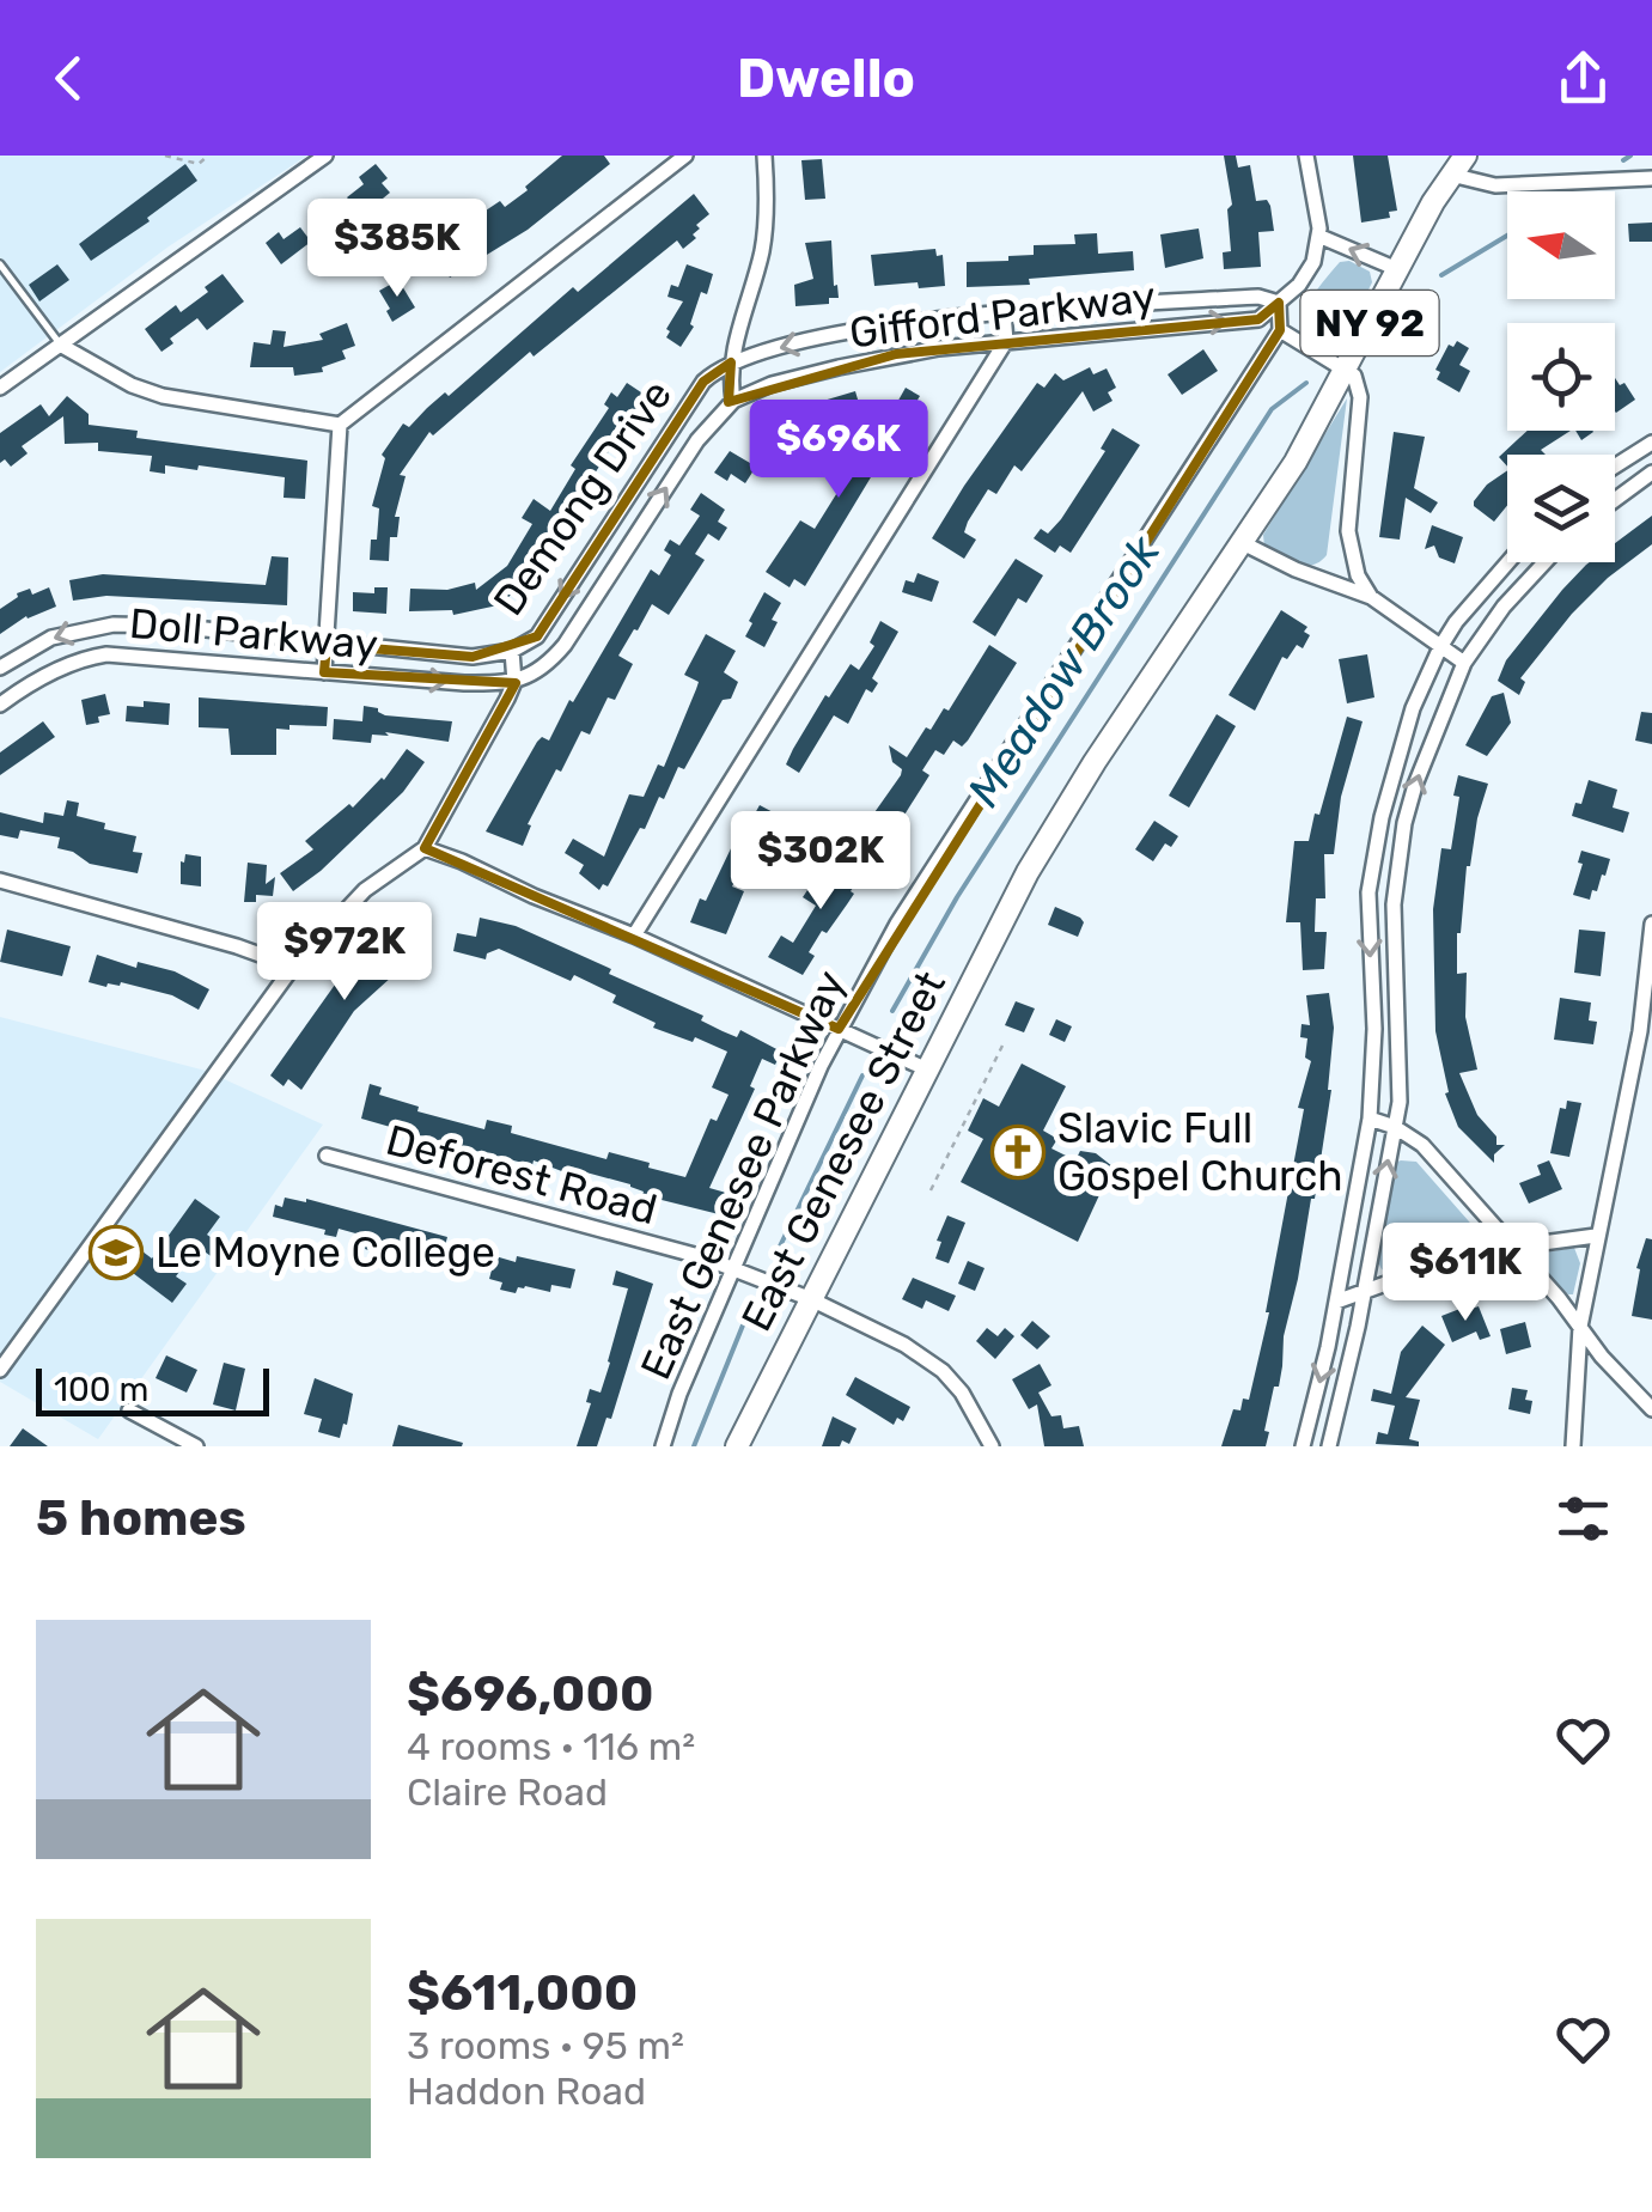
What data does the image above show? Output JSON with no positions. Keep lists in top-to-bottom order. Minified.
{"streets":{"main road":["NY 92","East Genesee Street"],"street":["Gifford Parkway","Demong Drive","Doll Parkway","Deforest Road","East Genesee Parkway"]},"crossings":[["Gifford Parkway","Demong Drive"],["Demong Drive","Doll Parkway"],["East Genesee Street","Deforest Road"],["Deforest Road","East Genesee Parkway"]],"water":["Meadow Brook"],"places":{"church":["Slavic Full Gospel Church"],"school or university":["Le Moyne College"]},"scale_bar":"100 m","north":"left","page":{"header":"Dwello","price":["$385K","$696K","$302K","$972K","$611K"],"scale":"100 m","heading":"5 homes","list":[{"name":"$696,000","note":"4 rooms · 116 m² · Claire Road"},{"name":"$611,000","note":"3 rooms · 95 m² · Haddon Road"}]}}
